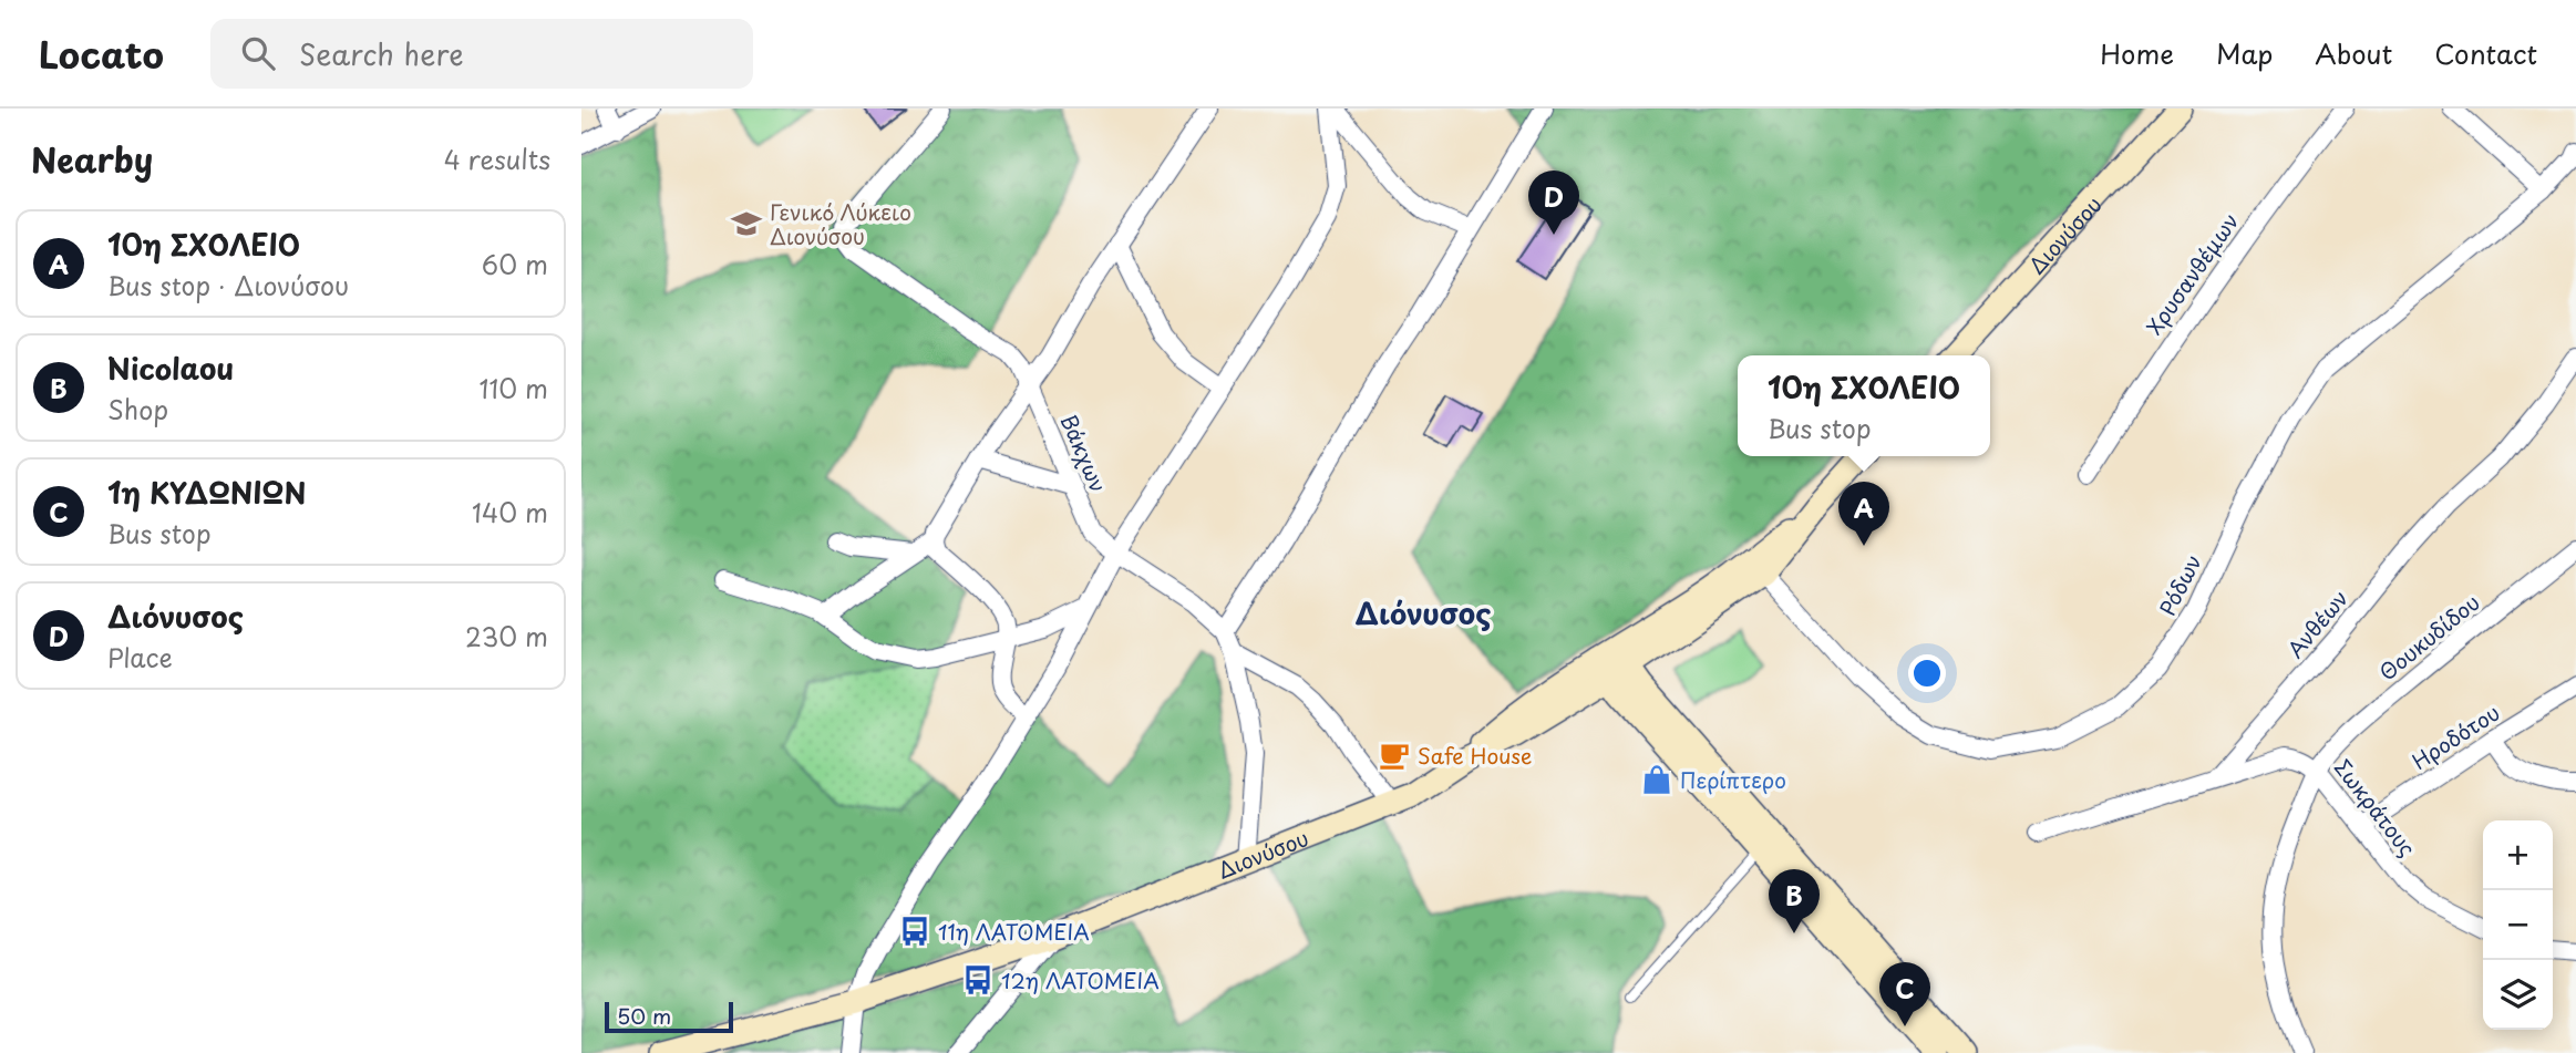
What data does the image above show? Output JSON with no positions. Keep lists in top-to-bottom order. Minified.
{"streets":{"main road":["Διονύσου"],"street":["Χρυσανθέμων","Βάκχων","Ρόδων","Ανθέων","Θουκυδίδου","Ηροδότου","Σωκράτους"]},"crossings":[["Διονύσου","Βάκχων"],["Διονύσου","Ρόδων"],["Ανθέων","Σωκράτους"],["Θουκυδίδου","Σωκράτους"],["Ηροδότου","Σωκράτους"]],"districts":["Διόνυσος"],"places":{"school or university":["Γενικό Λύκειο Διονύσου"],"cafe":["Safe House"],"shop":["Περίπτερο"],"bus stop":["11η ΛΑΤΟΜΕΙΑ","12η ΛΑΤΟΜΕΙΑ"]},"scale_bar":"50 m","page":{"header":"Locato","search":"Search here","nav":["Home","Map","About","Contact"],"heading":["Nearby","4 results"],"pins":["D","A","B","C"],"list":[{"mark":"A","name":"10η ΣΧΟΛΕΙΟ","note":"Bus stop · Διονύσου","value":"60 m"},{"mark":"B","name":"Nicolaou","note":"Shop","value":"110 m"},{"mark":"C","name":"1η ΚΥΔΩΝΙΩΝ","note":"Bus stop","value":"140 m"},{"mark":"D","name":"Διόνυσος","note":"Place","value":"230 m"}],"popup":["10η ΣΧΟΛΕΙΟ","Bus stop"],"map_buttons":["+","−"],"scale":"50 m"}}
